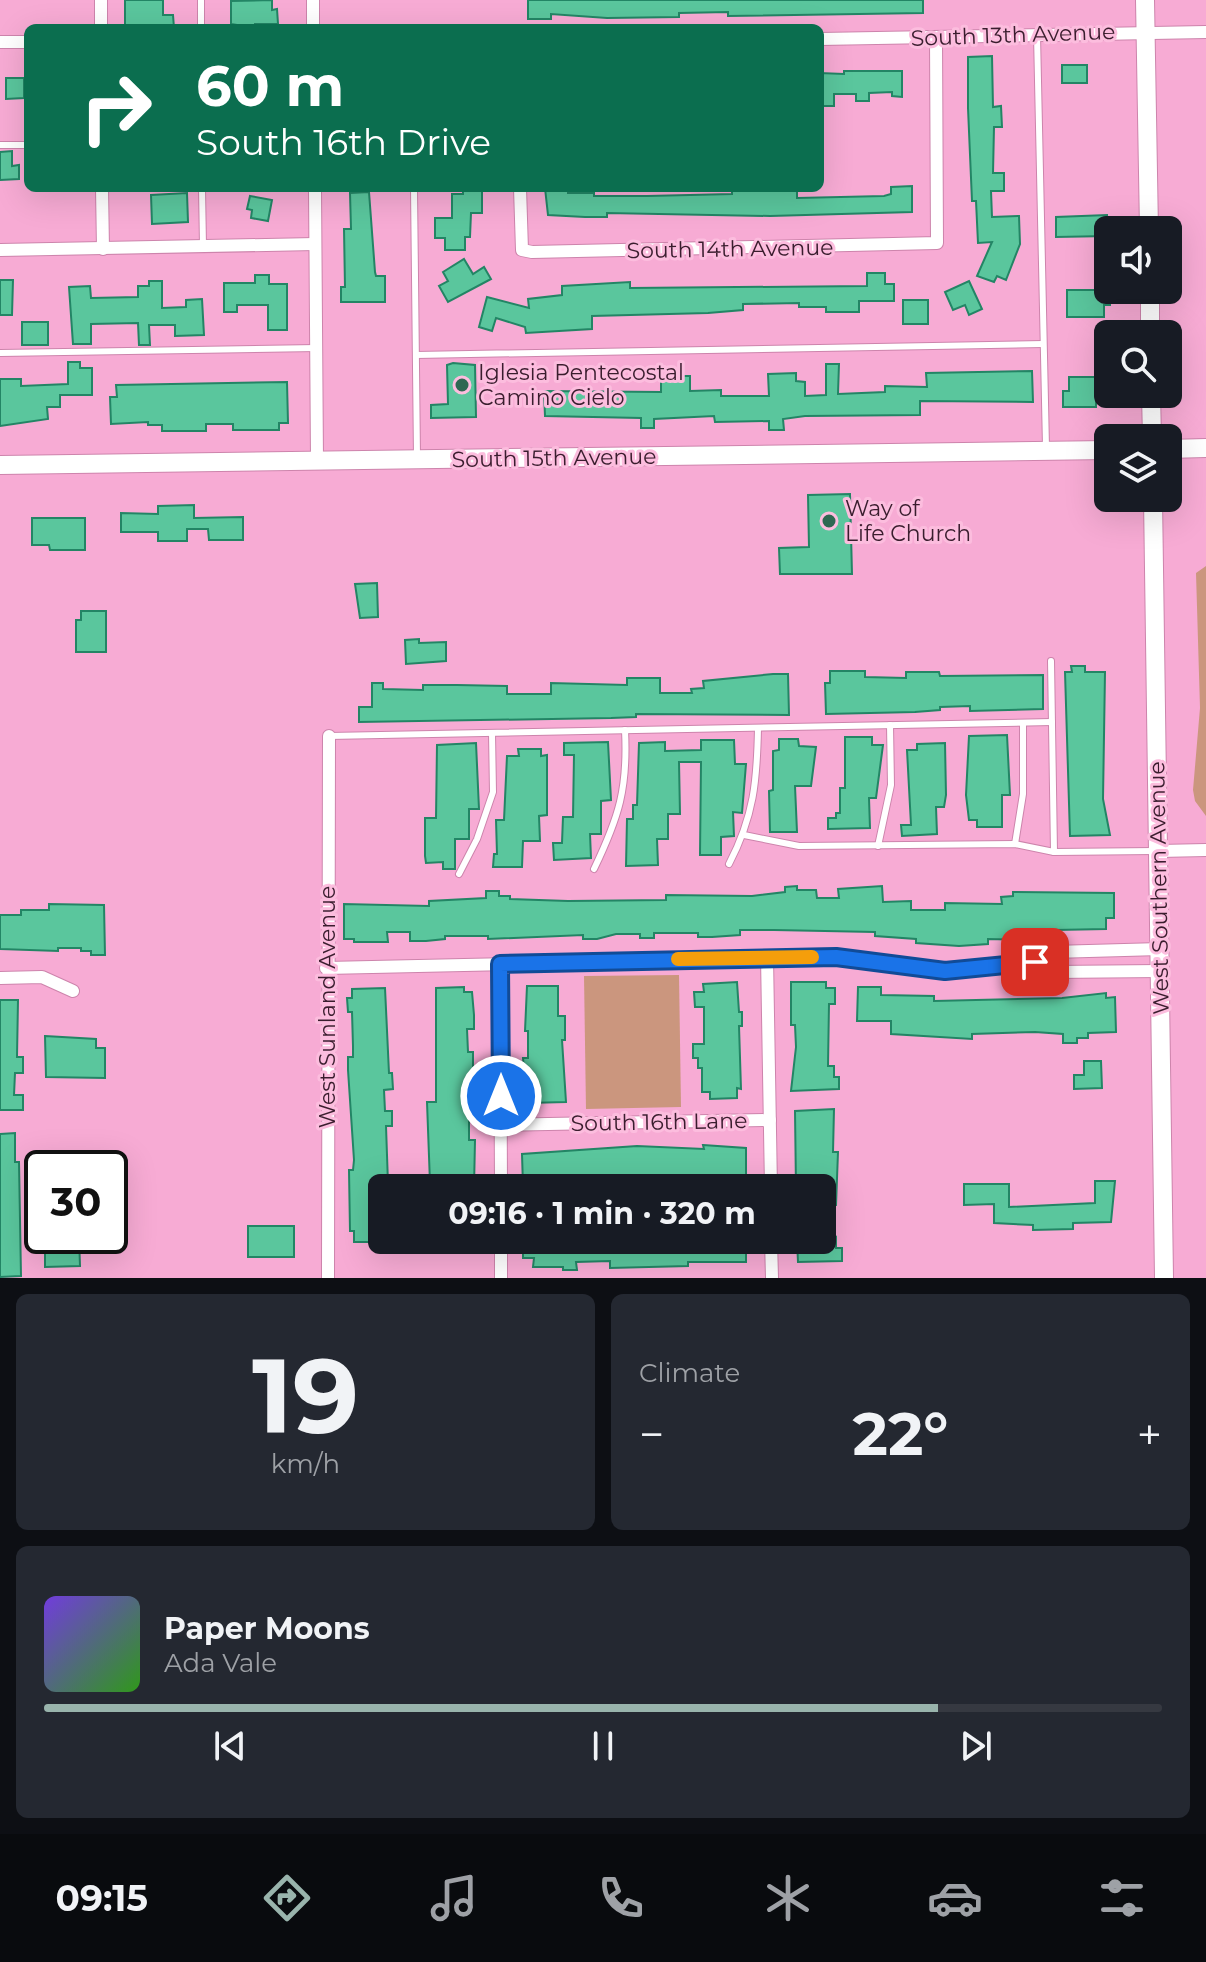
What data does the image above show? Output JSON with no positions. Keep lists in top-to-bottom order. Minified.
{"streets":{"street":["South 13th Avenue","South 14th Avenue","South 15th Avenue","West Southern Avenue","West Sunland Avenue","South 16th Lane"]},"crossings":[["South 13th Avenue","South 14th Avenue"]],"places":["Iglesia Pentecostal Camino Cielo","Way of Life Church"],"page":{"turn":["60 m","South 16th Drive"],"limit":"30","trip":"09:16 · 1 min · 320 m","tile":[["19","km/h"],"Climate"],"heat":["−","22°","+"],"song":["Paper Moons","Ada Vale"],"tabs":"09:15"}}
